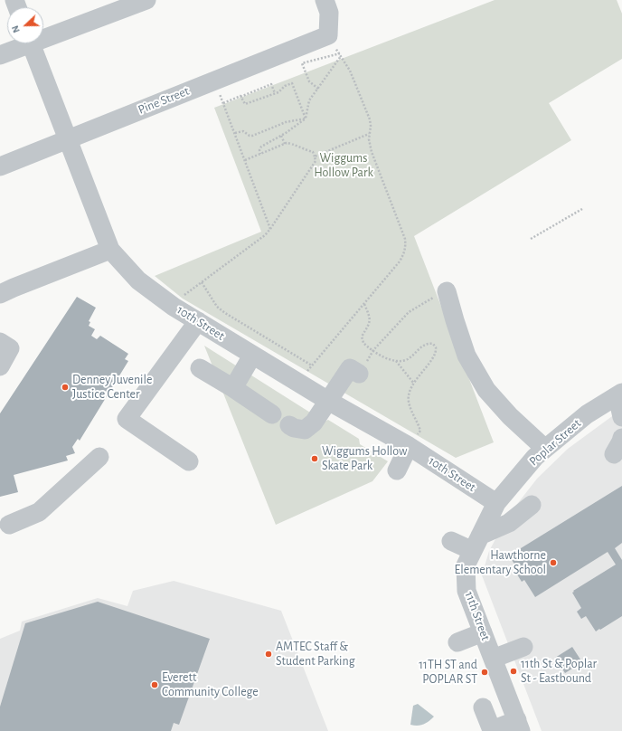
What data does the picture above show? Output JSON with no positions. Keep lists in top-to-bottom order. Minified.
{"streets":{"street":["Pine Street","10th Street","Poplar Street","11th Street"]},"crossings":[["Pine Street","10th Street"],["10th Street","Poplar Street"],["10th Street","11th Street"],["Poplar Street","11th Street"]],"parks":["Wiggums Hollow Park"],"places":["Denney Juvenile Justice Center","Wiggums Hollow Skate Park","Hawthorne Elementary School","AMTEC Staff & Student Parking","11th St & Poplar St - Eastbound","11TH ST and POPLAR ST","Everett Community College"],"north":"left"}
